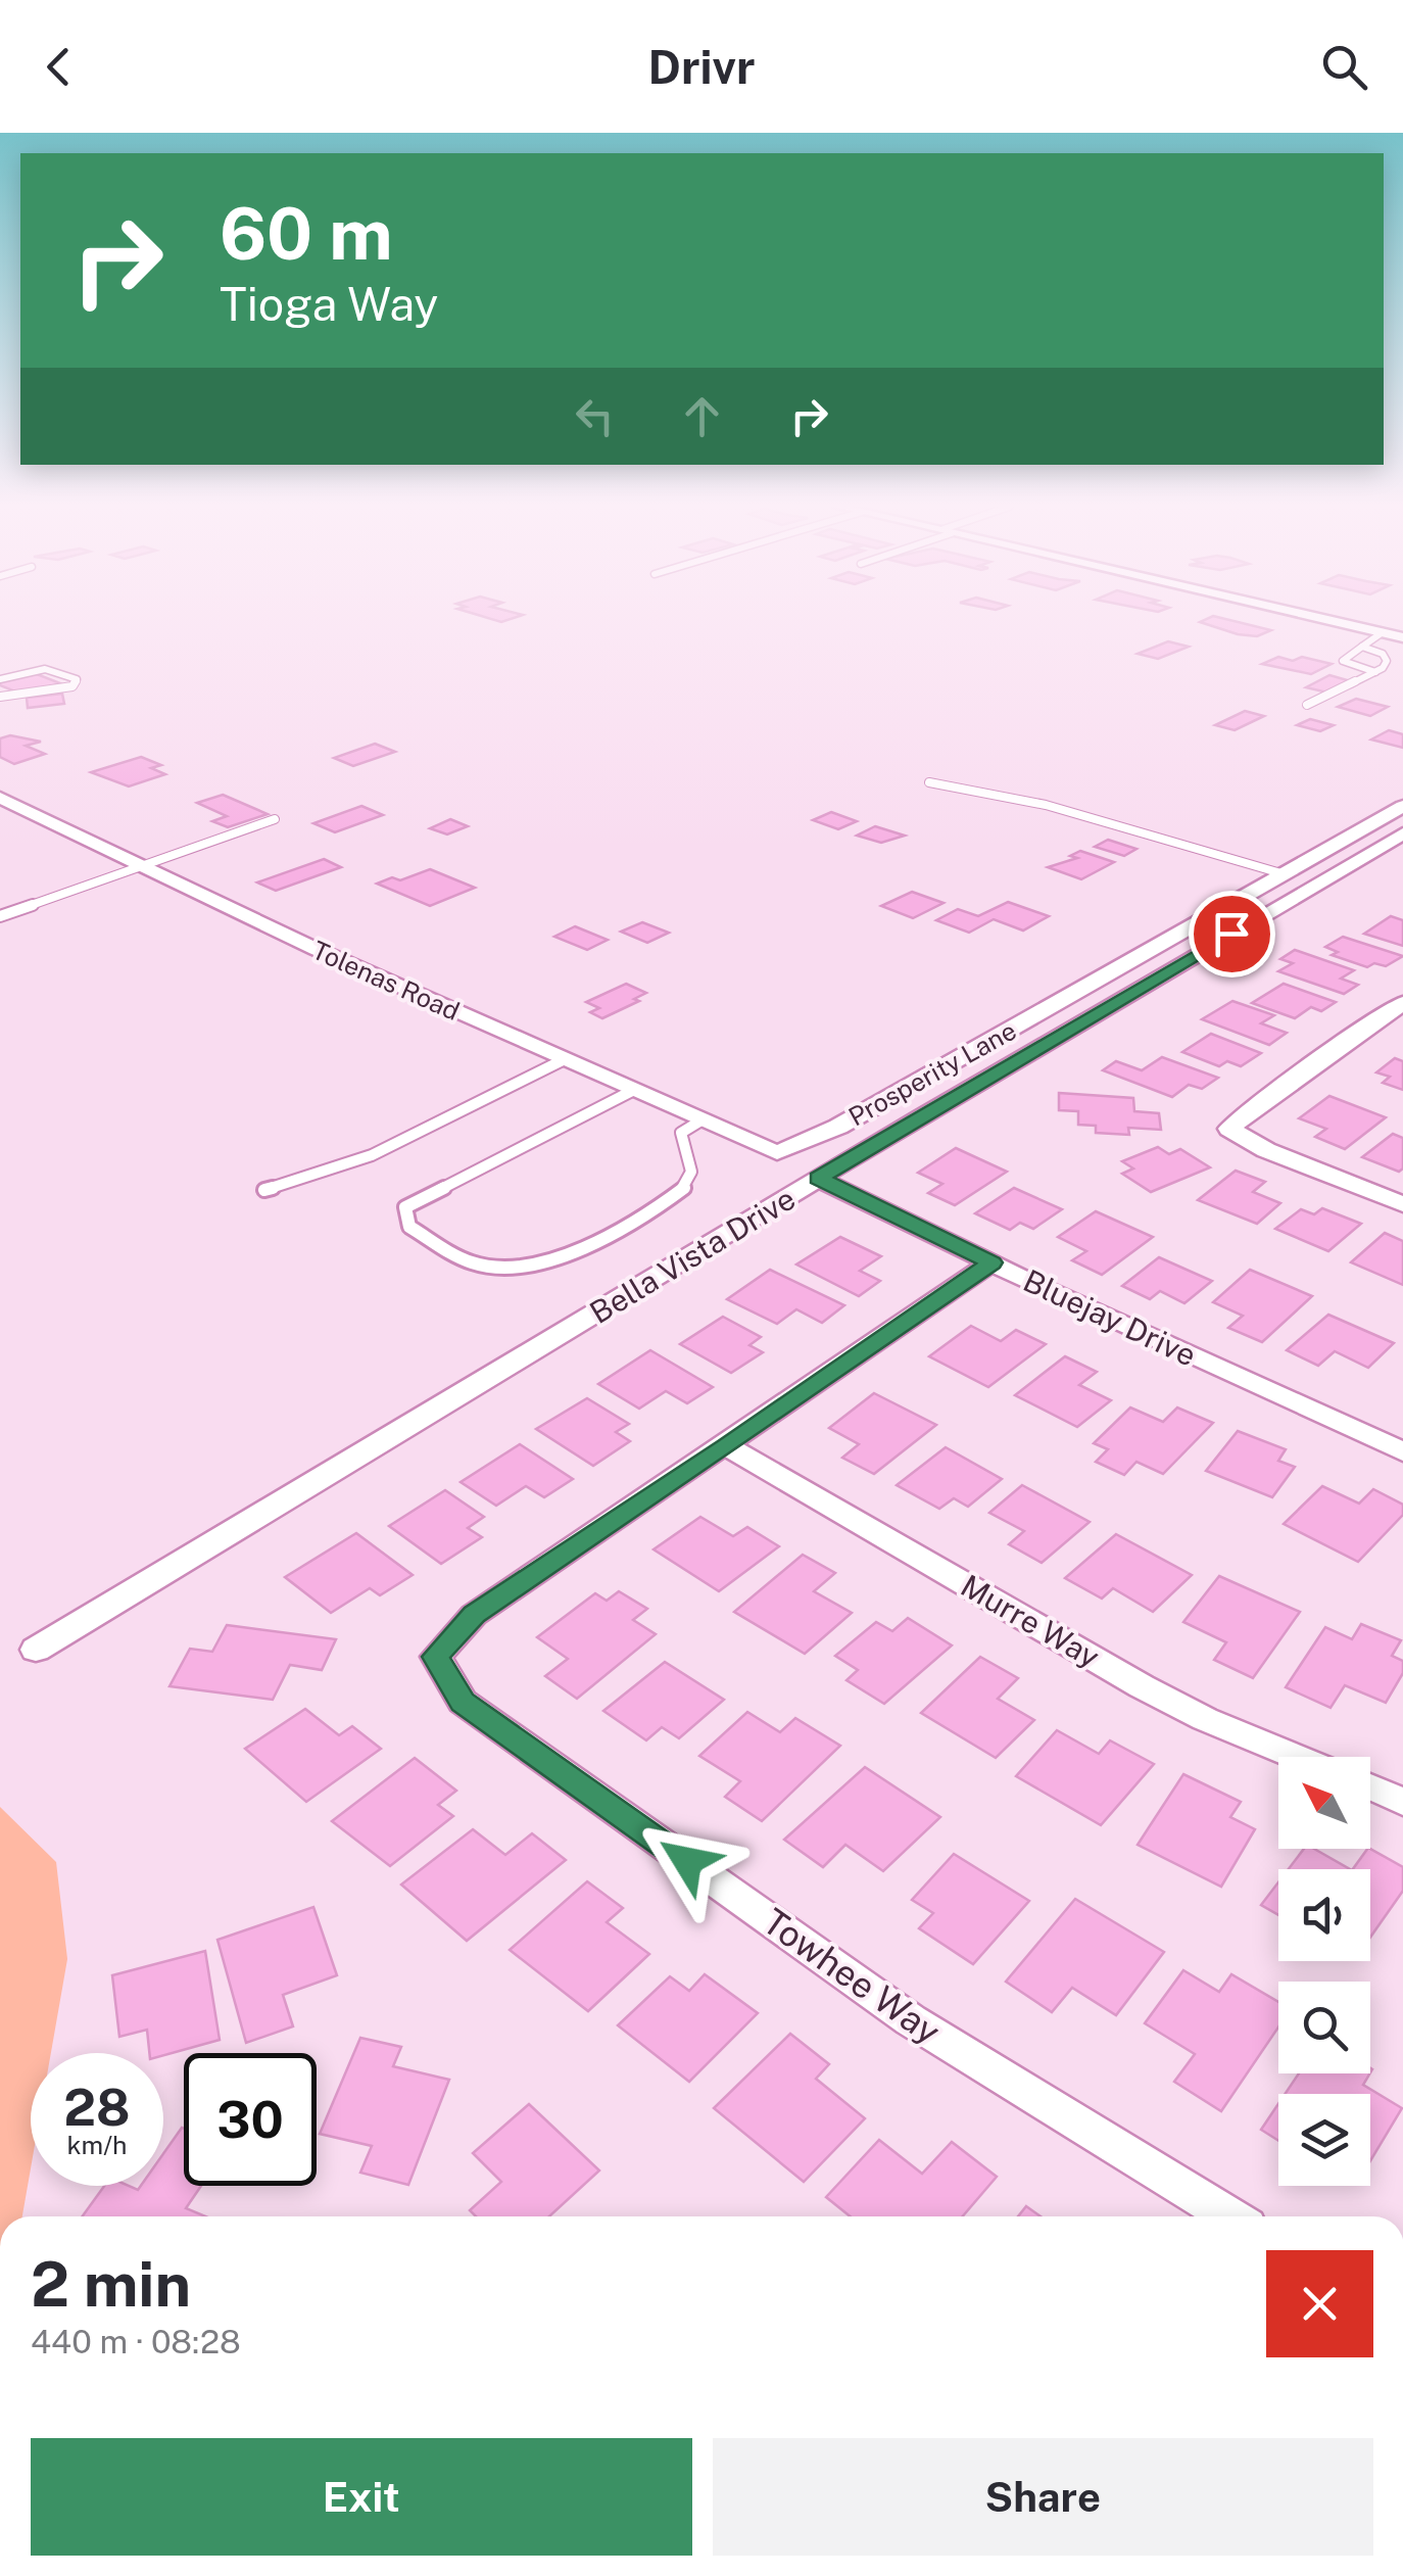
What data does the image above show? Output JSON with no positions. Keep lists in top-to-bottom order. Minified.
{"streets":{"street":["Tolenas Road","Prosperity Lane","Bella Vista Drive","Bluejay Drive","Murre Way","Towhee Way"]},"crossings":[["Tolenas Road","Prosperity Lane"],["Bella Vista Drive","Bluejay Drive"],["Murre Way","Towhee Way"]],"north":"top left","page":{"header":"Drivr","turn":["60 m","Tioga Way"],"speed":"28 km/h","limit":"30","heading":["2 min","440 m · 08:28"],"buttons":["Exit","Share"]}}
